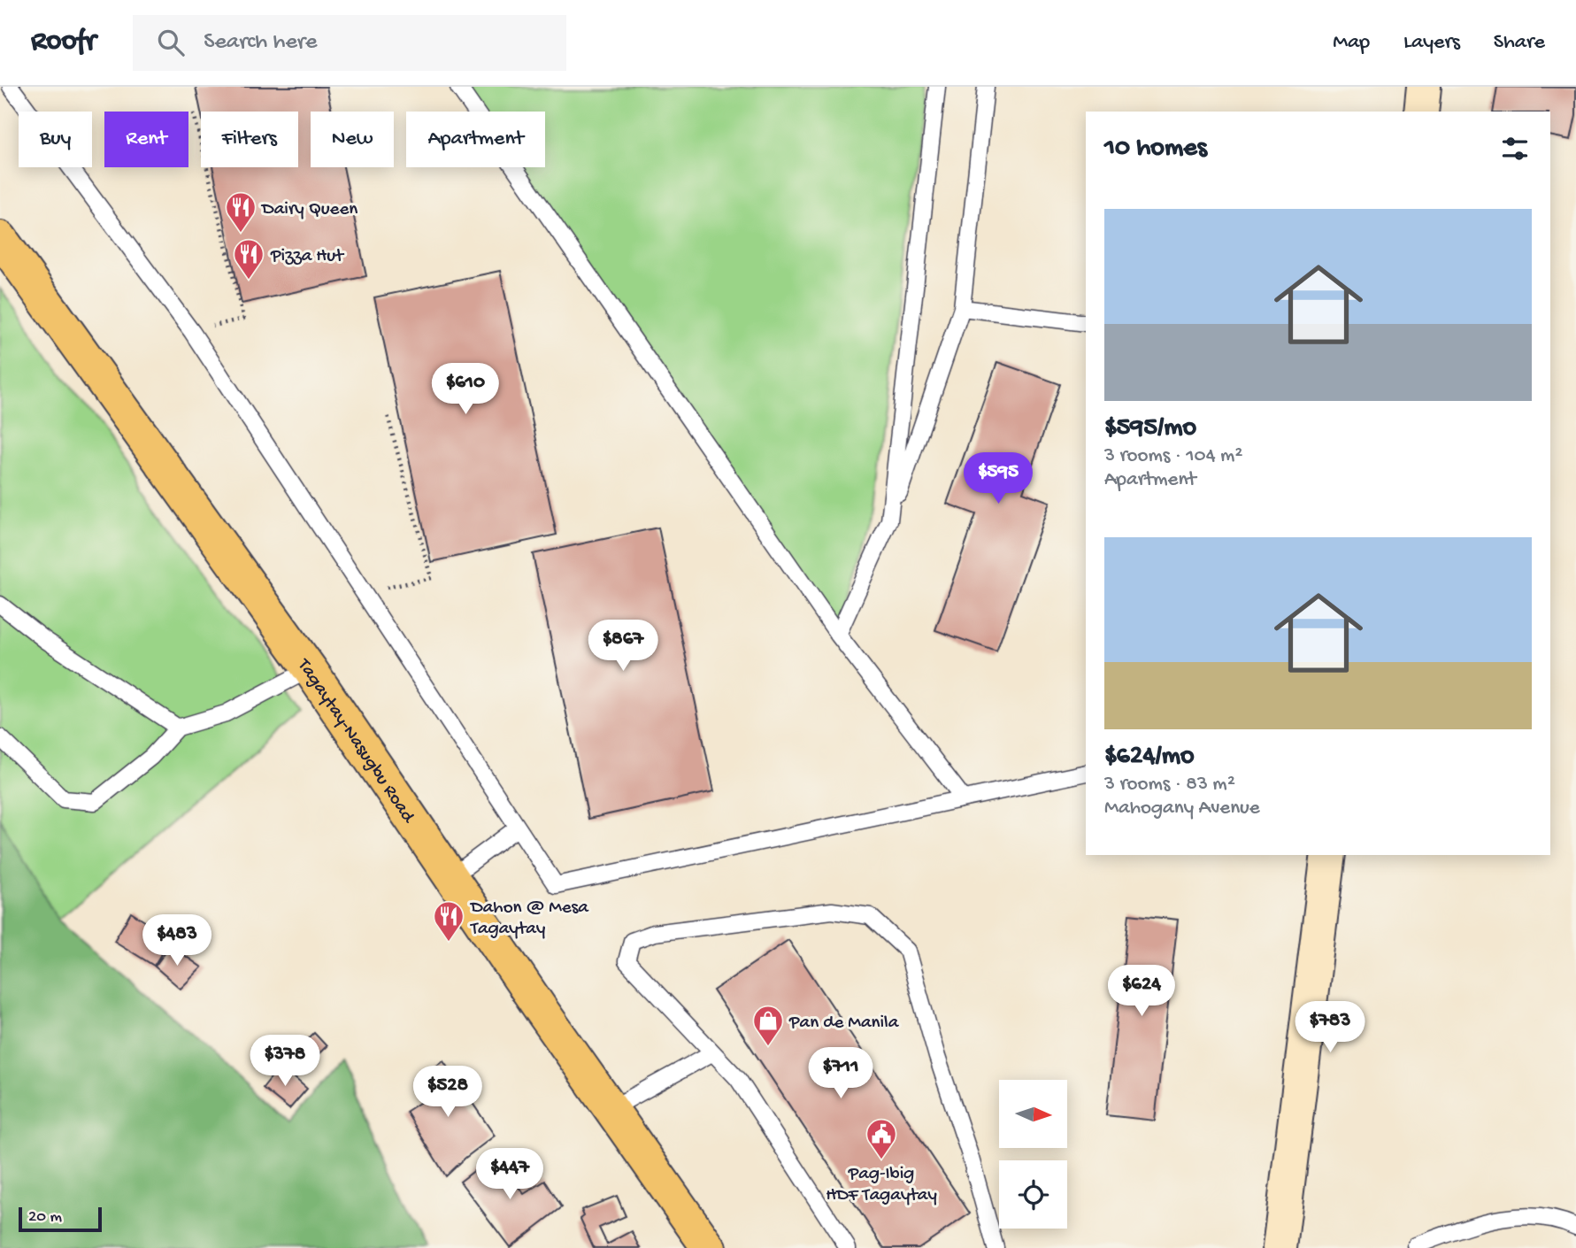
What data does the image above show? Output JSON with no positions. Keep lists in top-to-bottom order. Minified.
{"streets":{"main road":["Tagaytay-Nasugbu Road"]},"places":{"restaurant":["Dairy Queen","Pizza Hut","Dahon @ Mesa Tagaytay"],"shop":["Pan de Manila"],"public building":["Pag-Ibig HDF Tagaytay"]},"scale_bar":"20 m","north":"right","page":{"header":"Roofr","search":"Search here","nav":["Map","Layers","Share"],"chip":["Buy","Rent","Filters","New","Apartment"],"heading":"10 homes","list":[{"name":"$595/mo","note":"3 rooms · 104 m² · Apartment"},{"name":"$624/mo","note":"3 rooms · 83 m² · Mahogany Avenue"}],"price":["$610","$595","$867","$483","$624","$783","$378","$711","$528","$447"],"scale":"20 m"}}
